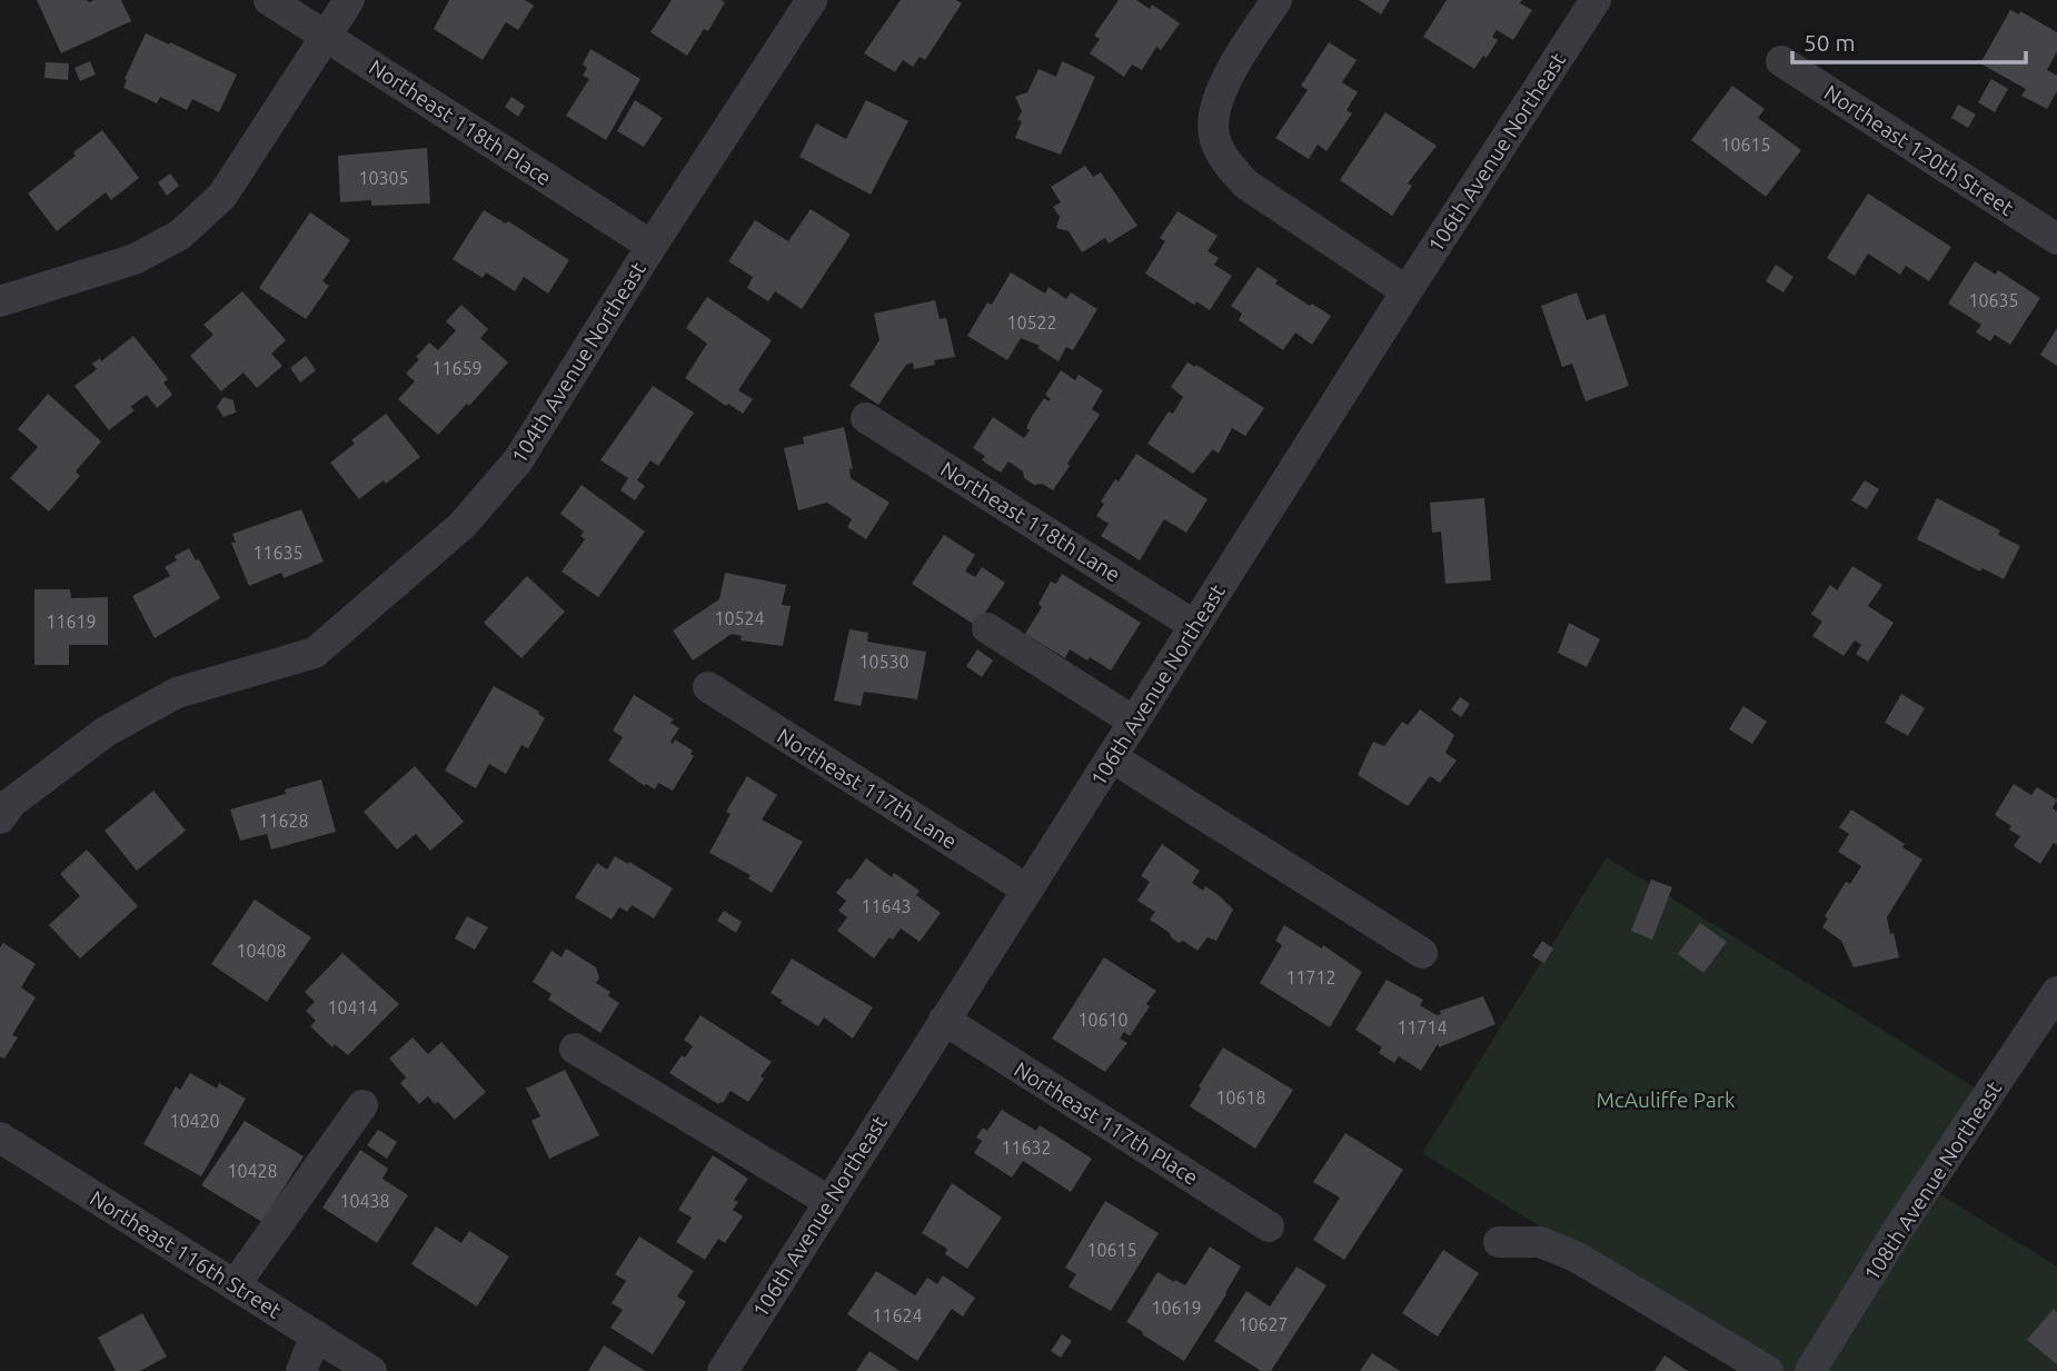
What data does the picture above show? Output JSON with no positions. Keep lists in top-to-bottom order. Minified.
{"streets":{"street":["Northeast 118th Place","Northeast 120th Street","106th Avenue Northeast","104th Avenue Northeast","Northeast 118th Lane","Northeast 117th Lane","Northeast 117th Place","108th Avenue Northeast","Northeast 116th Street"]},"crossings":[["Northeast 118th Place","104th Avenue Northeast"],["106th Avenue Northeast","Northeast 118th Lane"],["106th Avenue Northeast","Northeast 117th Lane"],["106th Avenue Northeast","Northeast 117th Place"]],"parks":["McAuliffe Park"],"house_numbers":["10615","10305","10635","10522","11659","11635","10524","11619","10530","11628","11643","10408","11712","10414","10610","11714","10618","10420","11632","10428","10438","10615","10619","11624","10627"],"scale_bar":"50 m"}
